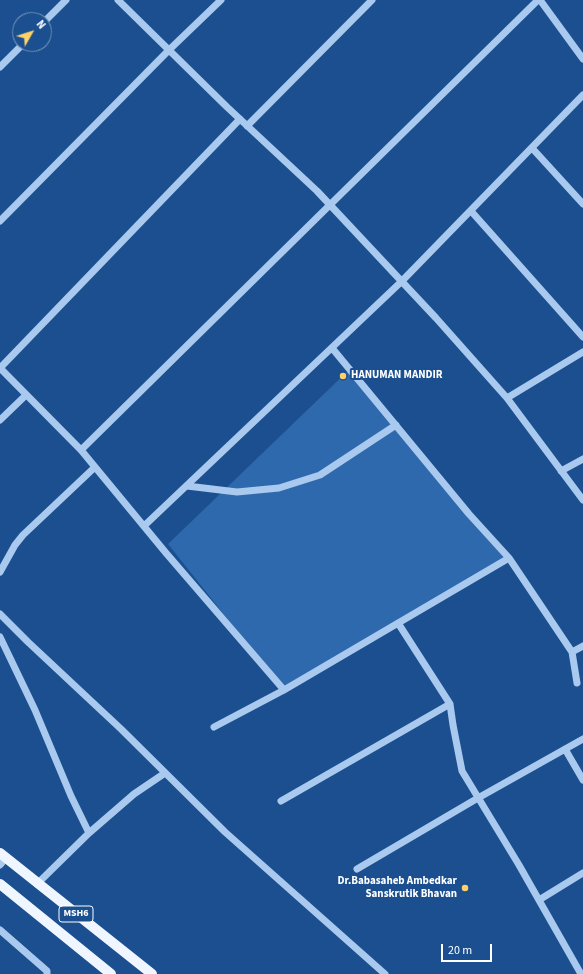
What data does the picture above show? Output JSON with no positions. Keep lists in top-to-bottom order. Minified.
{"streets":{"main road":["MSH6"]},"places":["HANUMAN MANDIR","Dr.Babasaheb Ambedkar Sanskrutik Bhavan"],"scale_bar":"20 m","north":"top right"}
